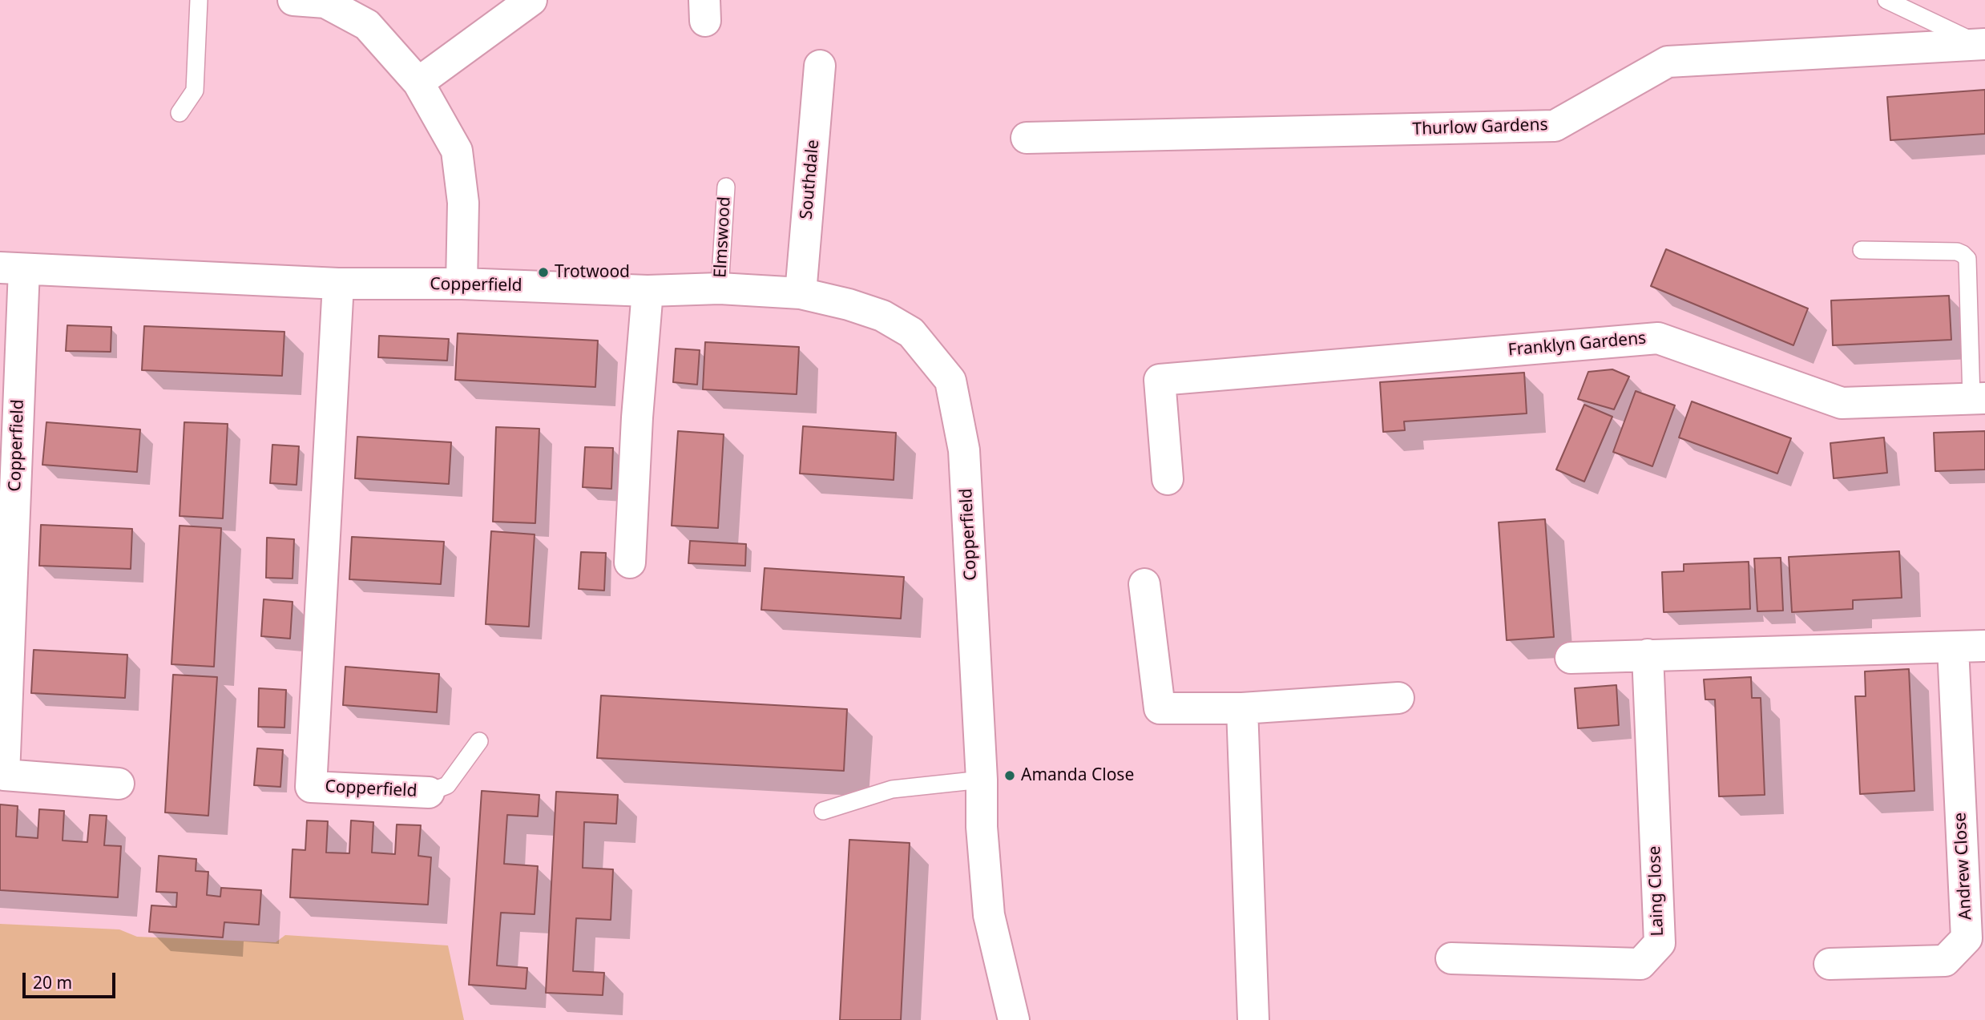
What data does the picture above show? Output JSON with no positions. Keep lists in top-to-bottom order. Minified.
{"streets":{"street":["Thurlow Gardens","Southdale","Copperfield","Franklyn Gardens","Andrew Close","Laing Close"],"lane":["Elmswood"]},"crossings":[["Southdale","Copperfield"],["Elmswood","Copperfield"]],"places":["Trotwood","Amanda Close"],"scale_bar":"20 m"}
